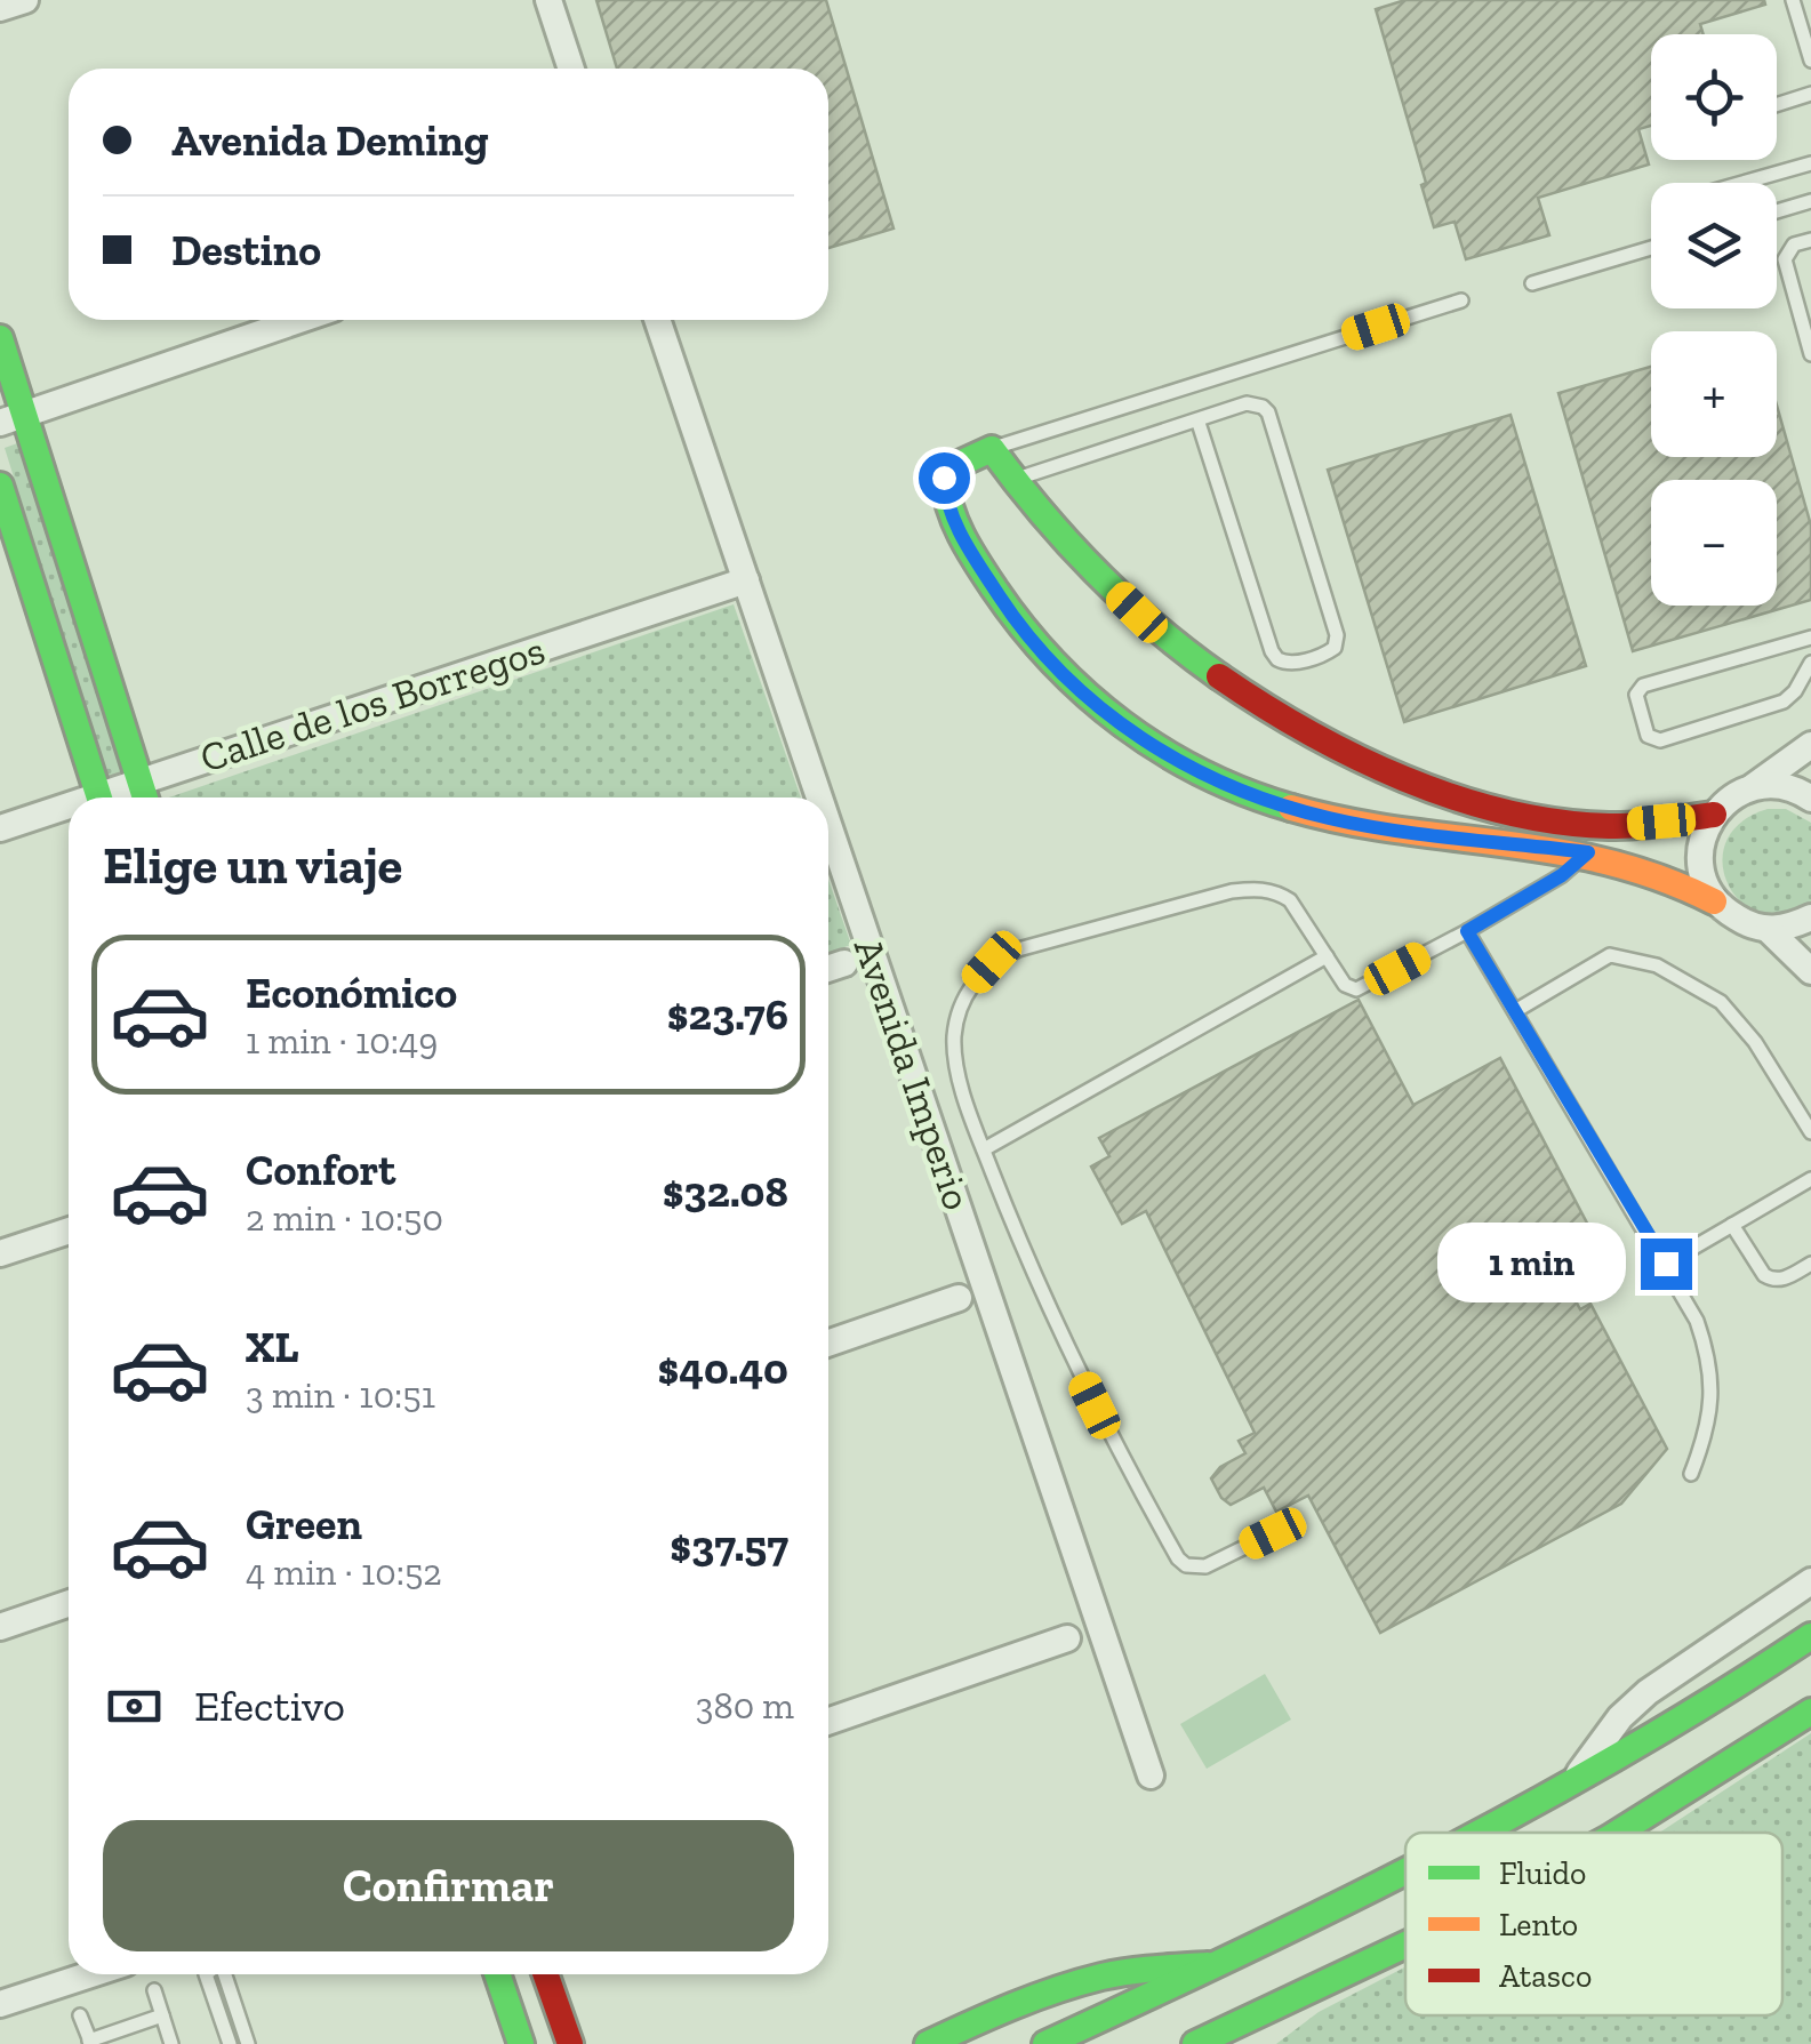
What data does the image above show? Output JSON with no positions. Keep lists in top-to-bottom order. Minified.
{"streets":{"street":["Calle de los Borregos","Avenida Imperio"]},"crossings":[["Calle de los Borregos","Avenida Imperio"]],"legend":["Fluido","Lento","Atasco"],"page":{"map_buttons":["+","−"],"banner":["Avenida Deming","Destino"],"heading":"Elige un viaje","list":[{"name":"Económico","note":"1 min · 10:49","value":"$23.76"},{"name":"Confort","note":"2 min · 10:50","value":"$32.08"},{"name":"XL","note":"3 min · 10:51","value":"$40.40"},{"name":"Green","note":"4 min · 10:52","value":"$37.57"}],"bubble":"1 min","pay":["Efectivo","380 m"],"buttons":"Confirmar"}}
